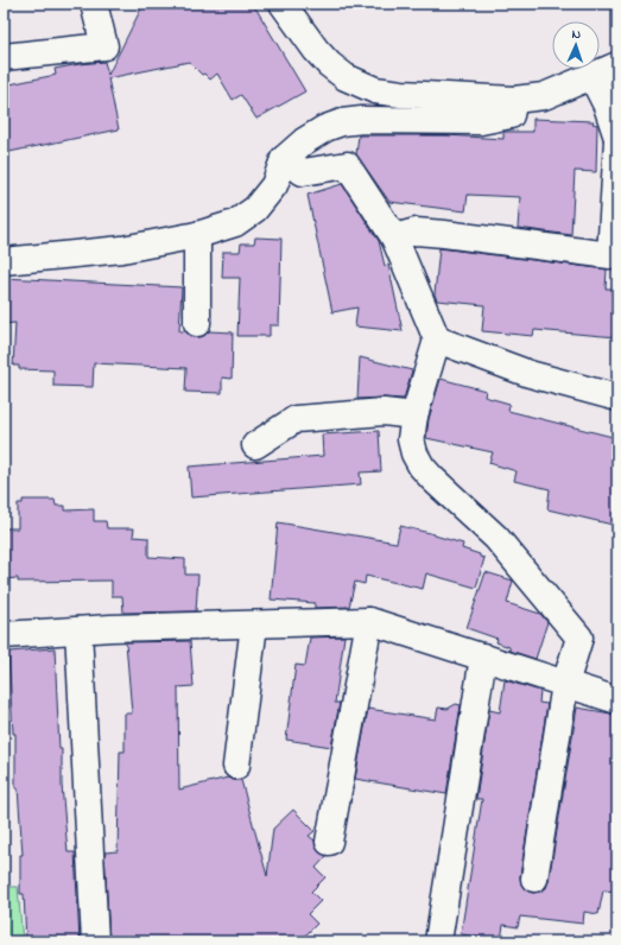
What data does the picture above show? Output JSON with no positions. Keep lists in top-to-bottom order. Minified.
{"north":"top"}
